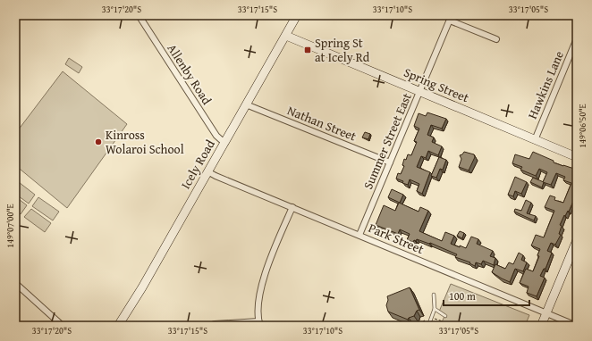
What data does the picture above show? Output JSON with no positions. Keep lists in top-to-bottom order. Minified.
{"streets":{"street":["Allenby Road","Spring Street","Hawkins Lane","Nathan Street","Summer Street East","Icely Road","Park Street"]},"crossings":[["Allenby Road","Icely Road"],["Spring Street","Hawkins Lane"],["Spring Street","Summer Street East"],["Spring Street","Icely Road"],["Nathan Street","Summer Street East"],["Nathan Street","Icely Road"],["Summer Street East","Park Street"],["Icely Road","Park Street"]],"places":{"transit":["Spring St at Icely Rd"],"other":["Kinross Wolaroi School"]},"scale_bar":"100 m","coordinates":["33°17'20\"S","33°17'15\"S","33°17'10\"S","33°17'05\"S","149°06'50\"E","149°07'00\"E"]}
